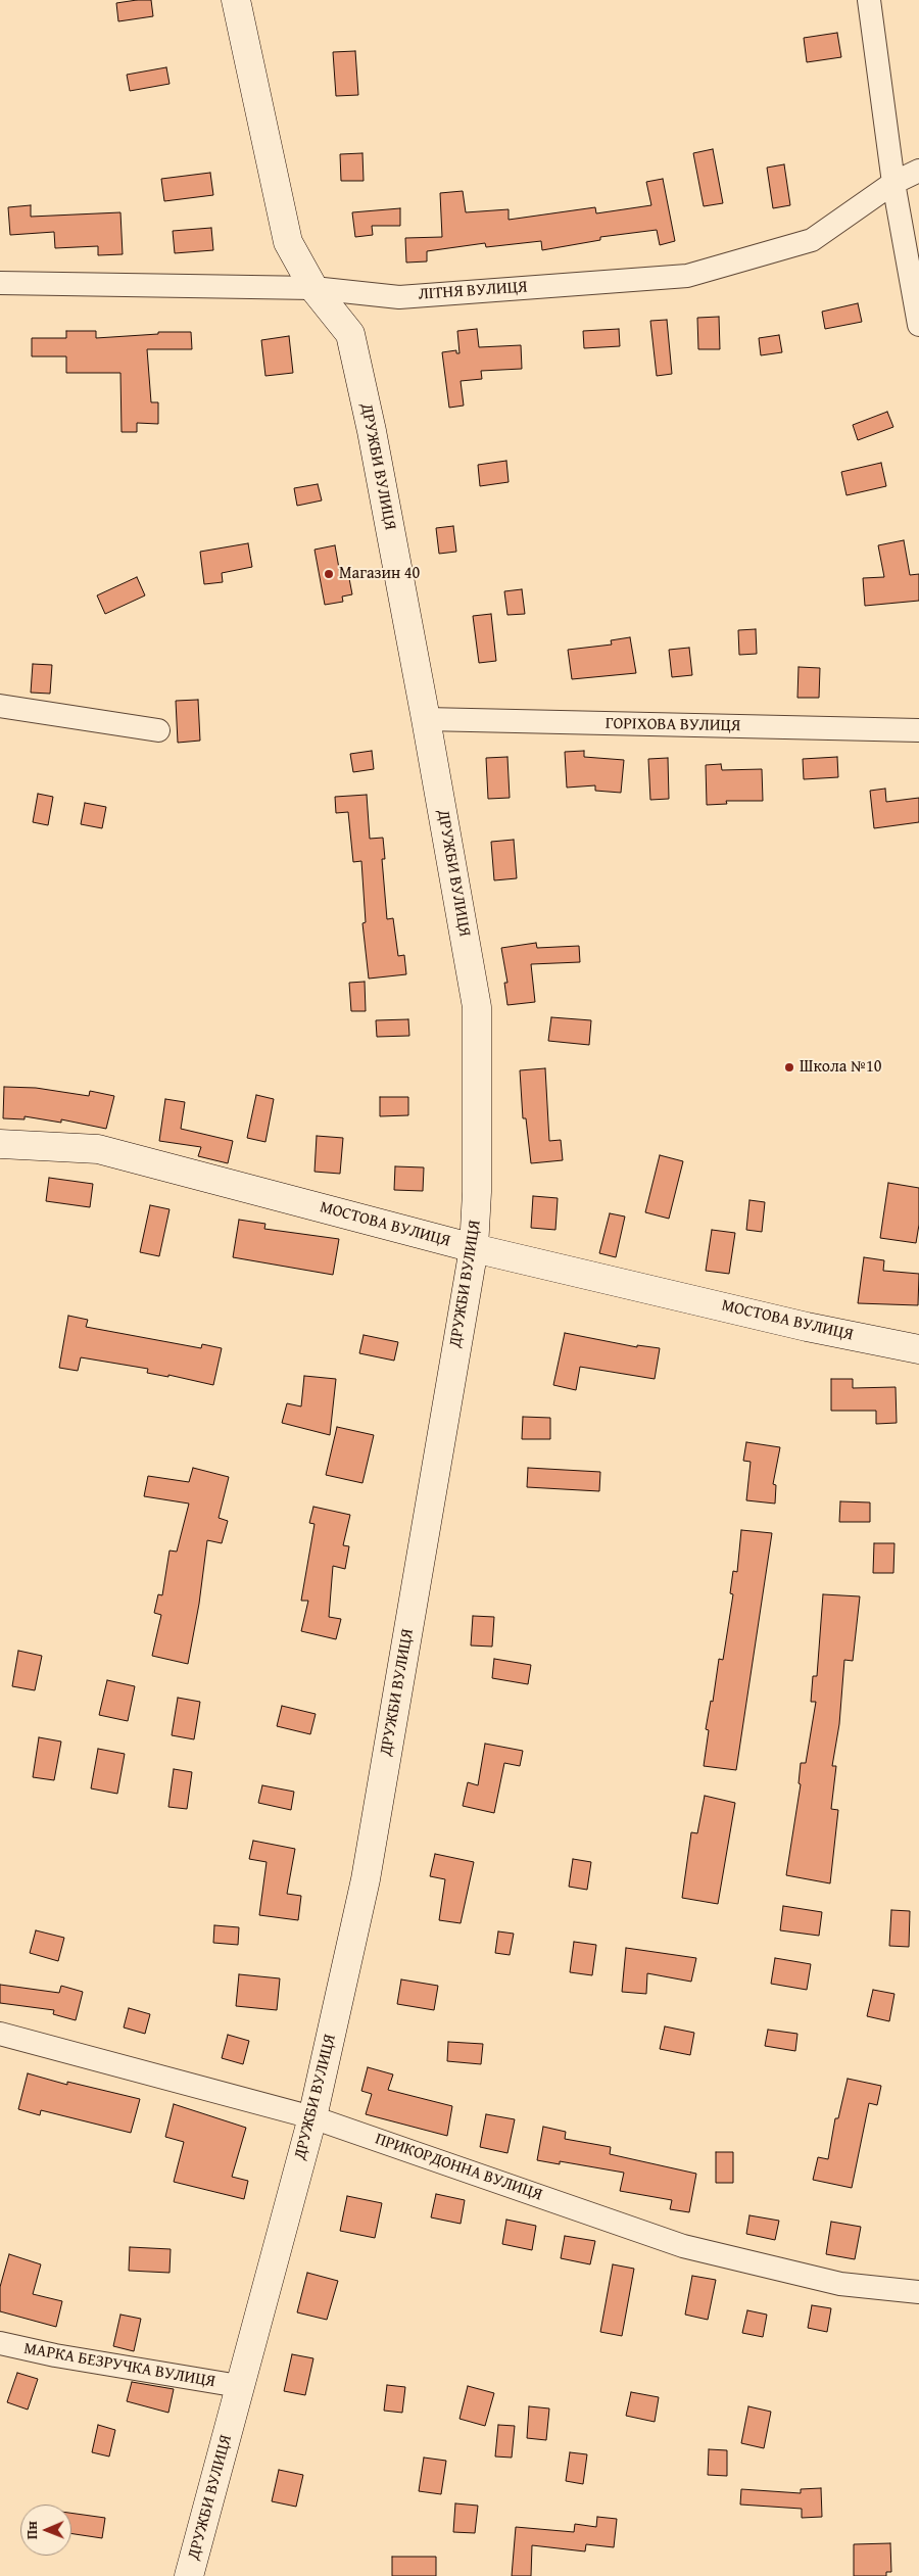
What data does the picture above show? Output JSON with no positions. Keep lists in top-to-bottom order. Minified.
{"streets":{"street":["ЛІТНЯ ВУЛИЦЯ","ДРУЖБИ ВУЛИЦЯ","ГОРІХОВА ВУЛИЦЯ","МОСТОВА ВУЛИЦЯ","ПРИКОРДОННА ВУЛИЦЯ","МАРКА БЕЗРУЧКА ВУЛИЦЯ"]},"crossings":[["ЛІТНЯ ВУЛИЦЯ","ДРУЖБИ ВУЛИЦЯ"],["ДРУЖБИ ВУЛИЦЯ","ГОРІХОВА ВУЛИЦЯ"],["ДРУЖБИ ВУЛИЦЯ","МОСТОВА ВУЛИЦЯ"],["ДРУЖБИ ВУЛИЦЯ","ПРИКОРДОННА ВУЛИЦЯ"],["ДРУЖБИ ВУЛИЦЯ","МАРКА БЕЗРУЧКА ВУЛИЦЯ"]],"places":["Магазин 40","Школа №10"],"north":"left"}
